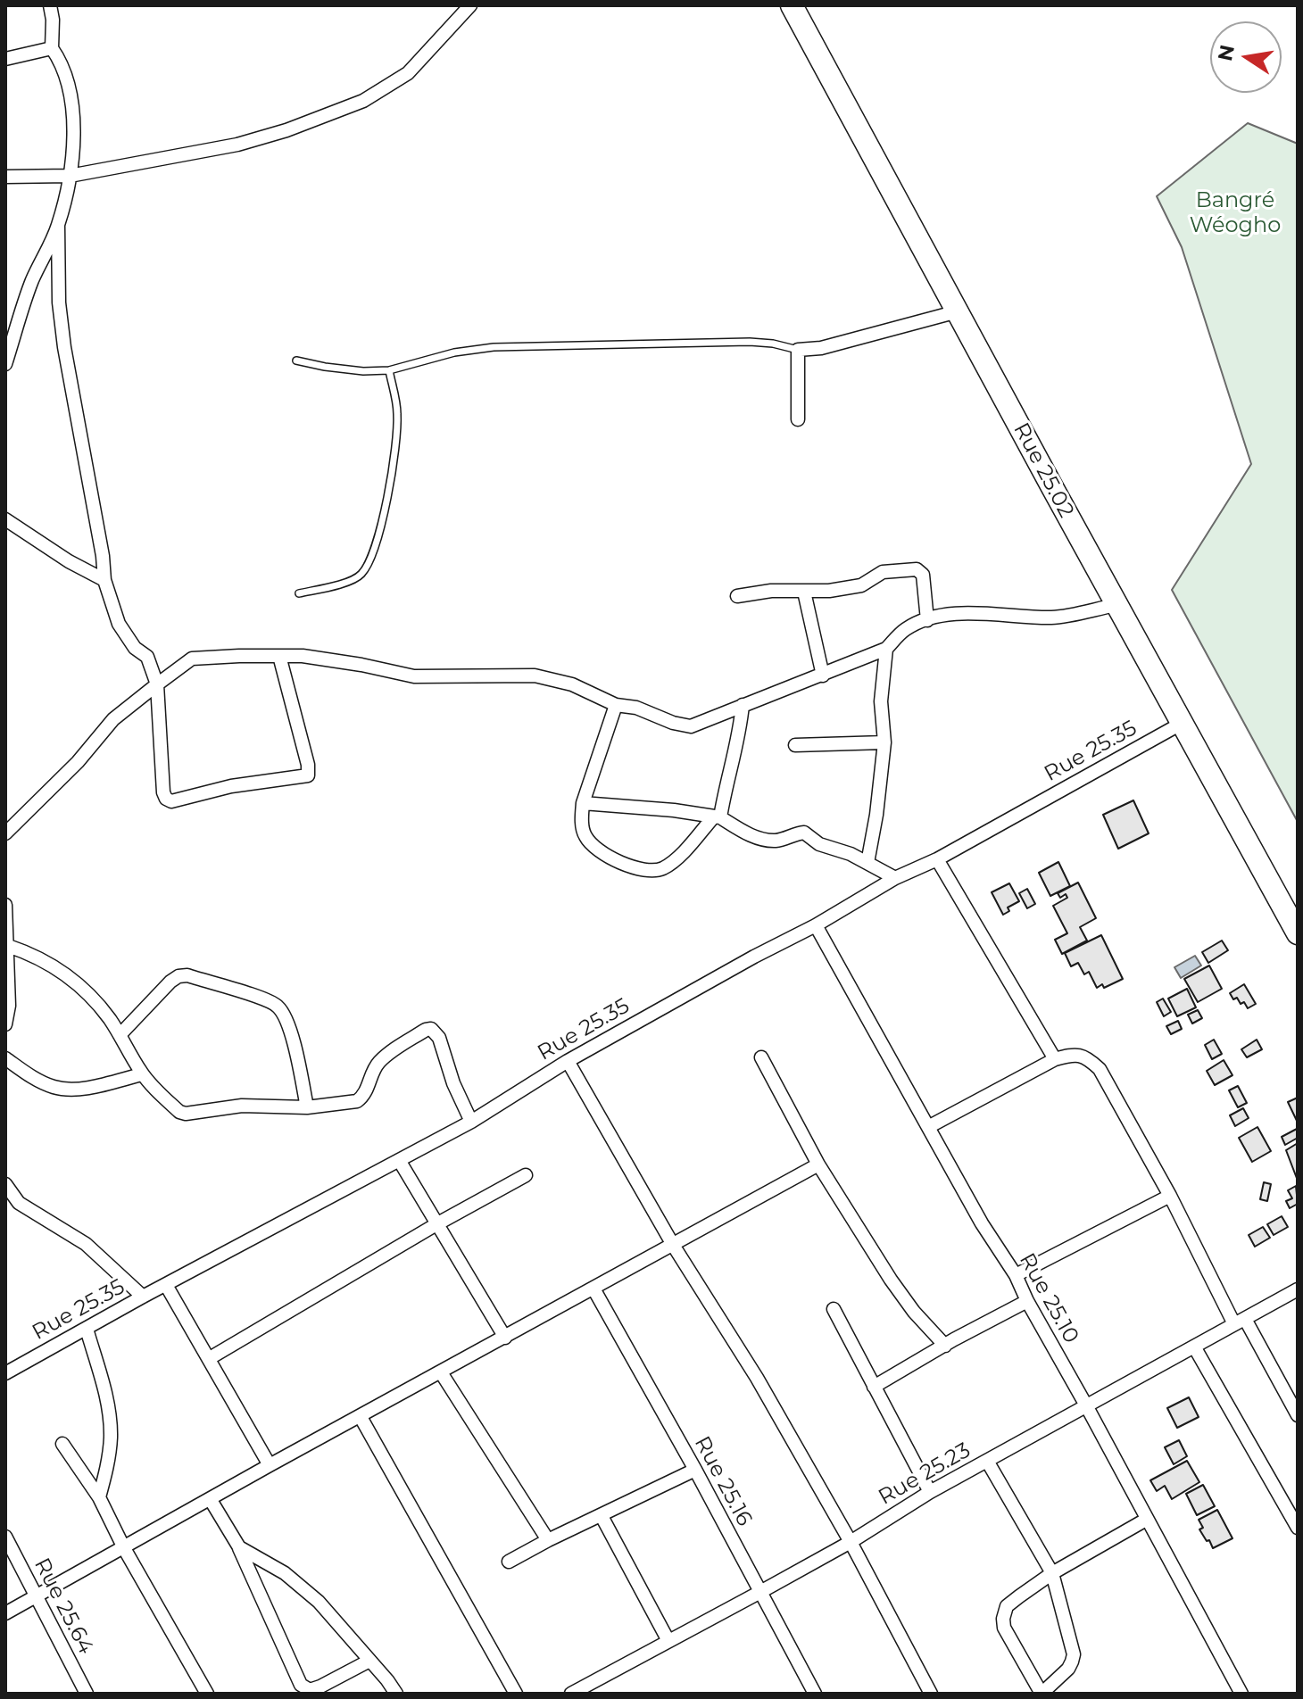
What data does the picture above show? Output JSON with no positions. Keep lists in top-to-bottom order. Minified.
{"streets":{"main road":["Rue 25.02"],"street":["Rue 25.35","Rue 25.10","Rue 25.23","Rue 25.16","Rue 25.64"]},"crossings":[["Rue 25.02","Rue 25.35"],["Rue 25.35","Rue 25.10"],["Rue 25.10","Rue 25.23"],["Rue 25.23","Rue 25.16"]],"parks":["Bangré Wéogho"],"north":"left"}
